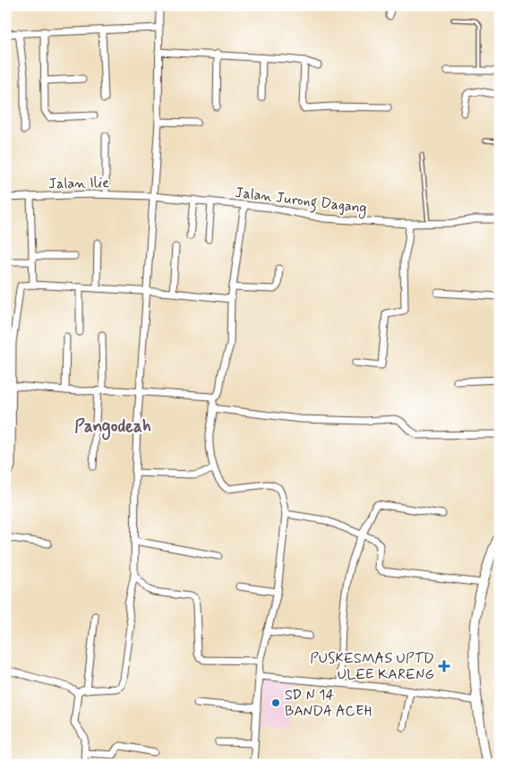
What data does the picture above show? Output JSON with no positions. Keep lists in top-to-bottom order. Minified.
{"streets":{"street":["Jalan Ilie","Jalan Jurong Dagang"]},"crossings":[["Jalan Ilie","Jalan Jurong Dagang"]],"districts":["Pangodeah"],"places":{"health":["PUSKESMAS UPTD ULEE KARENG"],"other":["SD N 14 BANDA ACEH"]}}
